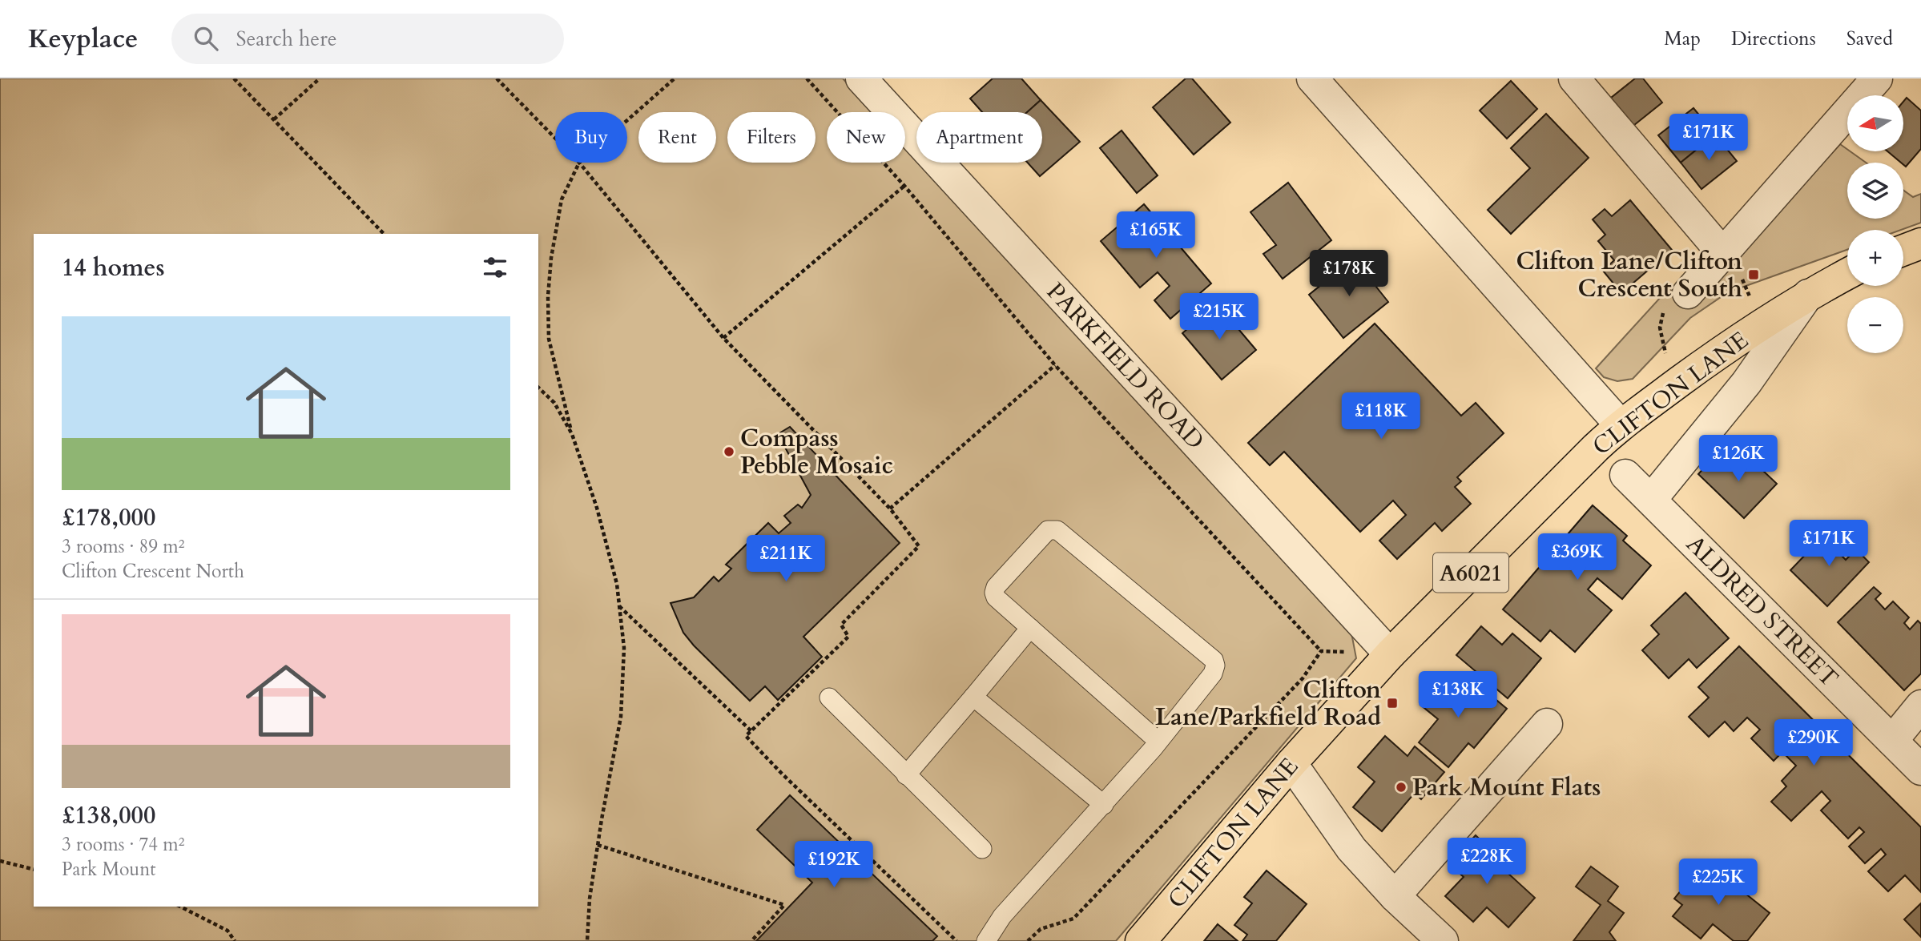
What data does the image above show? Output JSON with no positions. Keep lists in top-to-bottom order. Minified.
{"streets":{"main road":["CLIFTON LANE","A6021"],"street":["PARKFIELD ROAD","ALDRED STREET"]},"crossings":[["PARKFIELD ROAD","CLIFTON LANE"]],"places":{"transit":["Clifton Lane/Clifton Crescent South","Clifton Lane/Parkfield Road"],"other":["Compass Pebble Mosaic","Park Mount Flats"]},"north":"left","page":{"header":"Keyplace","search":"Search here","nav":["Map","Directions","Saved"],"map_buttons":["+","−"],"chip":["Buy","Rent","Filters","New","Apartment"],"price":["£171K","£165K","£178K","£215K","£118K","£126K","£171K","£369K","£211K","£138K","£290K","£228K","£192K","£225K"],"heading":"14 homes","list":[{"name":"£178,000","note":"3 rooms · 89 m² · Clifton Crescent North"},{"name":"£138,000","note":"3 rooms · 74 m² · Park Mount"}]}}
